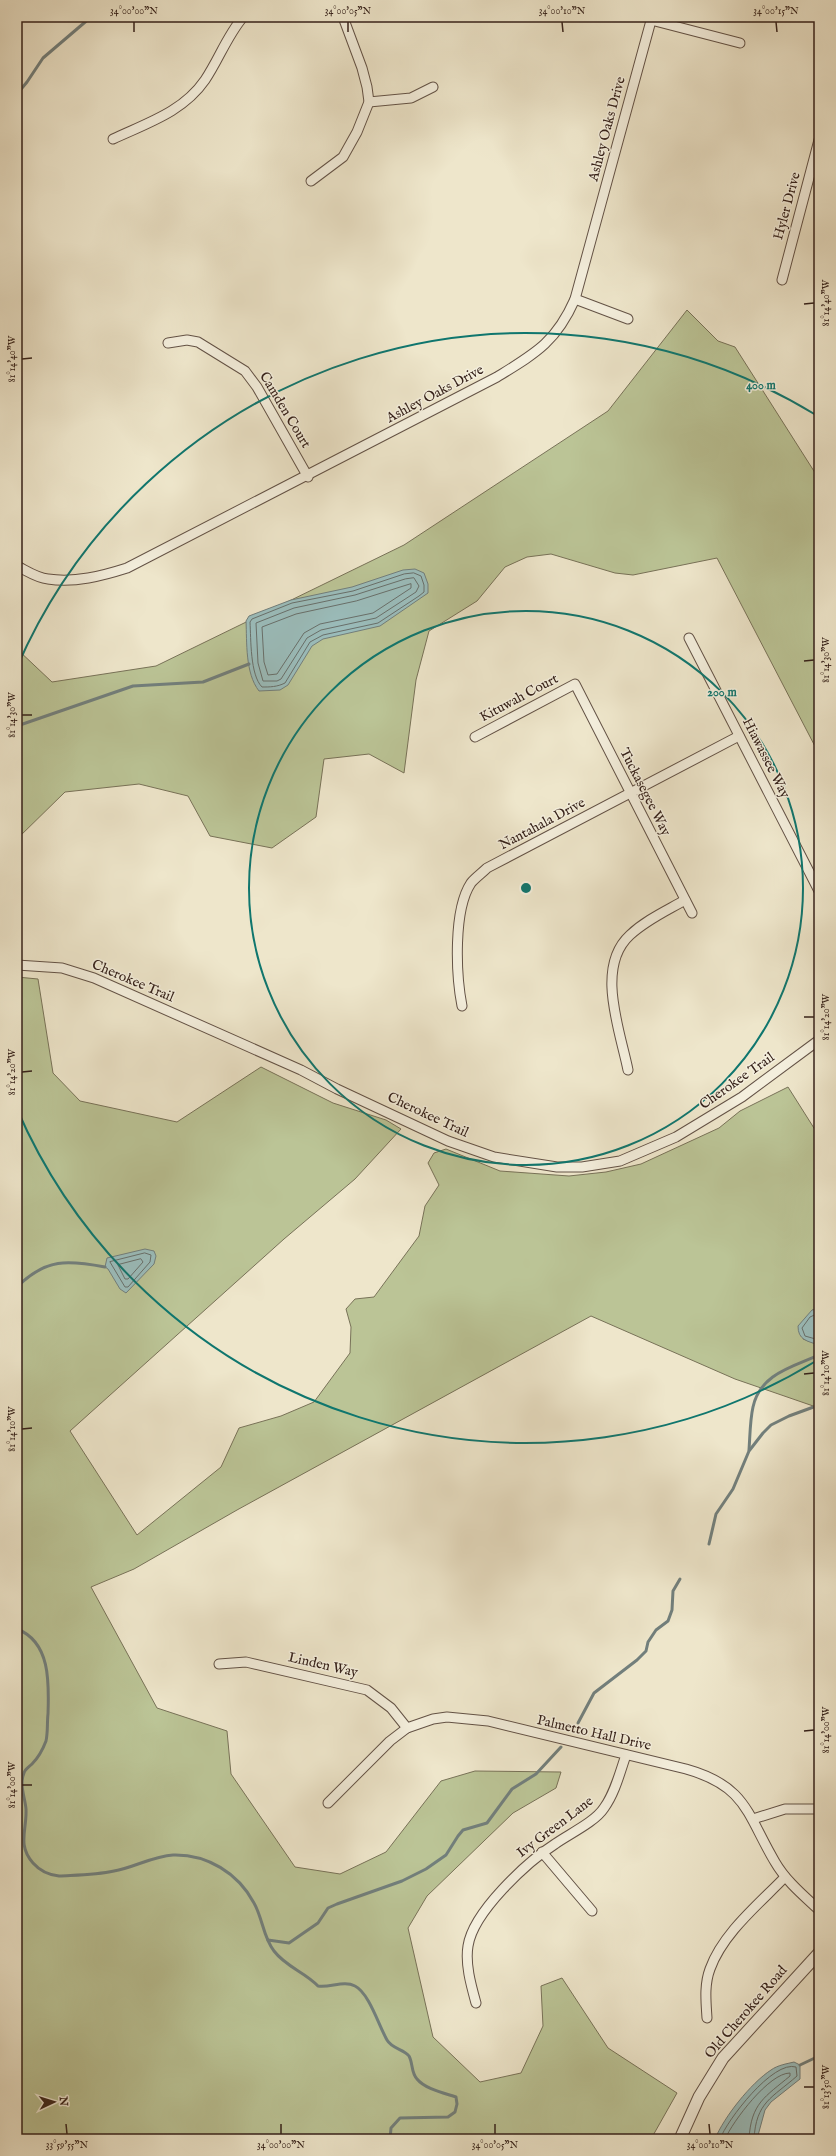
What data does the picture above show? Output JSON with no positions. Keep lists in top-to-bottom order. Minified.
{"streets":{"street":["Ashley Oaks Drive","Hyler Drive","Camden Court","Kituwah Court","Hiawassee Way","Tuckasegee Way","Nantahala Drive","Cherokee Trail","Linden Way","Palmetto Hall Drive","Ivy Green Lane","Old Cherokee Road"]},"crossings":[["Ashley Oaks Drive","Camden Court"],["Kituwah Court","Tuckasegee Way"],["Hiawassee Way","Nantahala Drive"],["Tuckasegee Way","Nantahala Drive"],["Linden Way","Palmetto Hall Drive"],["Palmetto Hall Drive","Ivy Green Lane"]],"north":"right","coordinates":["34°00'00\"N","34°00'05\"N","34°00'10\"N","34°00'15\"N","81°14'40\"W","81°14'30\"W","81°14'20\"W","81°14'10\"W","81°14'00\"W","81°13'50\"W","33°59'55\"N"],"rings":["400 m","200 m"]}
